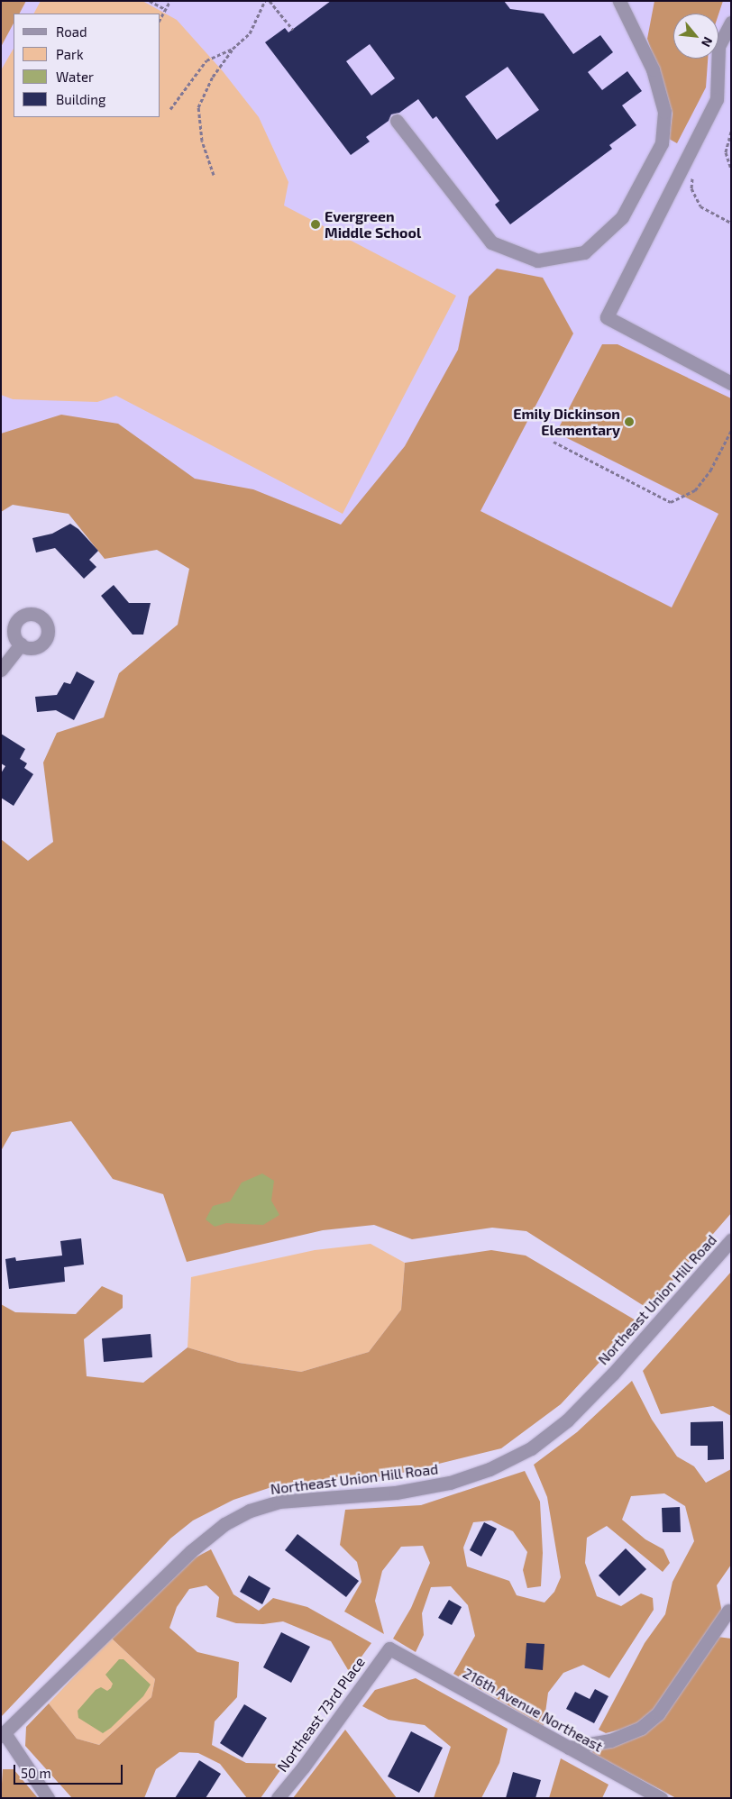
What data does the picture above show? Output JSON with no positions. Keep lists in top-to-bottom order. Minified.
{"streets":{"street":["Northeast Union Hill Road","216th Avenue Northeast","Northeast 73rd Place"]},"crossings":[["216th Avenue Northeast","Northeast 73rd Place"]],"places":["Evergreen Middle School","Emily Dickinson Elementary"],"legend":["Road","Park","Water","Building"],"scale_bar":"50 m","north":"bottom right"}
